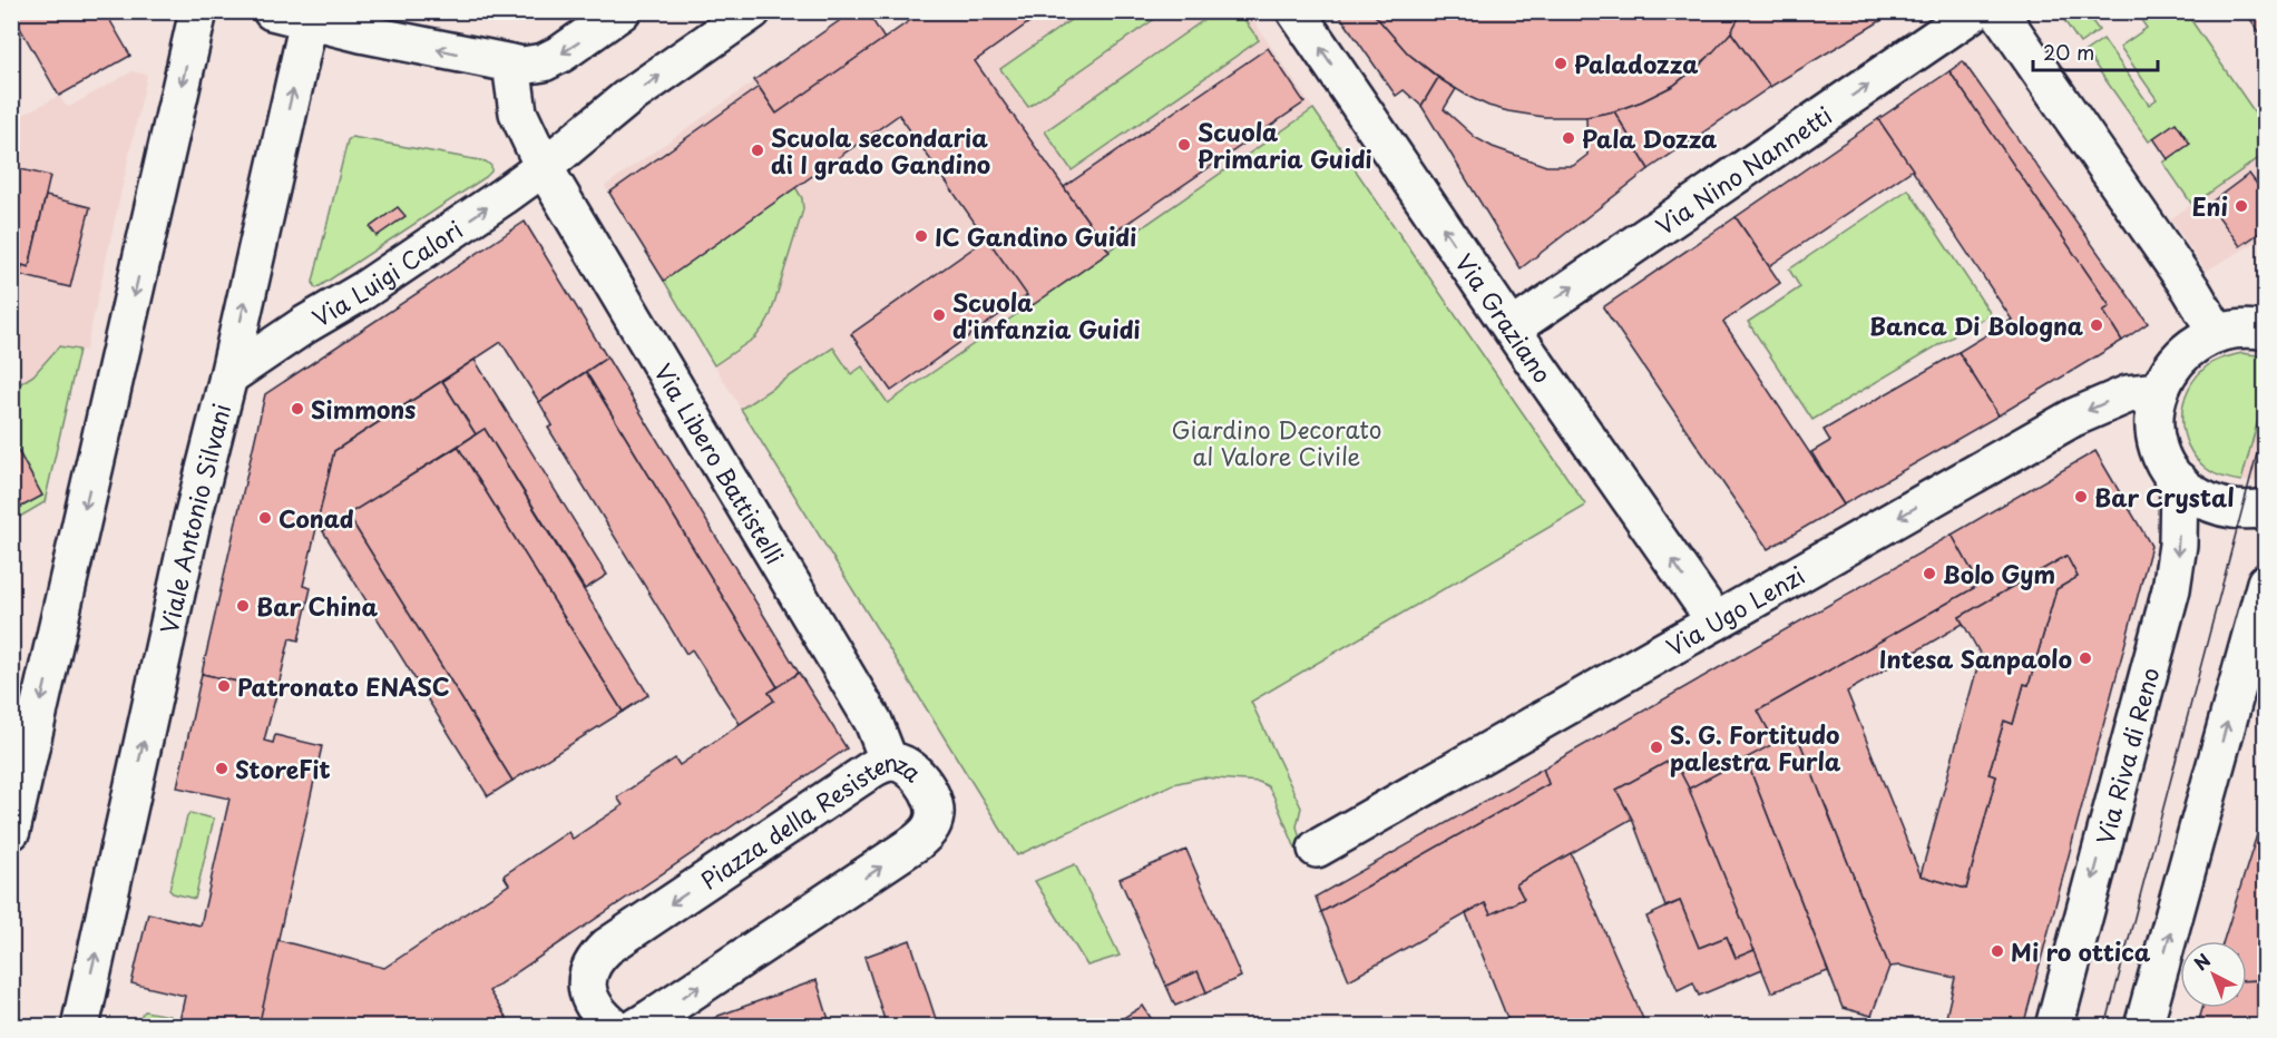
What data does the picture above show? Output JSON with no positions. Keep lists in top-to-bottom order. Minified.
{"streets":{"street":["Via Nino Nannetti","Via Luigi Calori","Via Graziano","Via Libero Battistelli","Viale Antonio Silvani","Via Ugo Lenzi","Via Riva di Reno","Piazza della Resistenza"]},"crossings":[["Via Nino Nannetti","Via Graziano"],["Via Luigi Calori","Via Libero Battistelli"],["Via Luigi Calori","Viale Antonio Silvani"],["Via Graziano","Via Ugo Lenzi"],["Via Libero Battistelli","Piazza della Resistenza"]],"one_way":["Via Nino Nannetti","Via Luigi Calori","Via Graziano","Via Ugo Lenzi"],"parks":["Giardino Decorato al Valore Civile"],"places":["Paladozza","Pala Dozza","Scuola Primaria Guidi","Scuola secondaria di I grado Gandino","Eni","IC Gandino Guidi","Scuola d'infanzia Guidi","Banca Di Bologna","Simmons","Bar Crystal","Conad","Bolo Gym","Bar China","Intesa Sanpaolo","Patronato ENASC","S. G. Fortitudo palestra Furla","StoreFit","Mi ro ottica"],"scale_bar":"20 m","north":"top left"}
